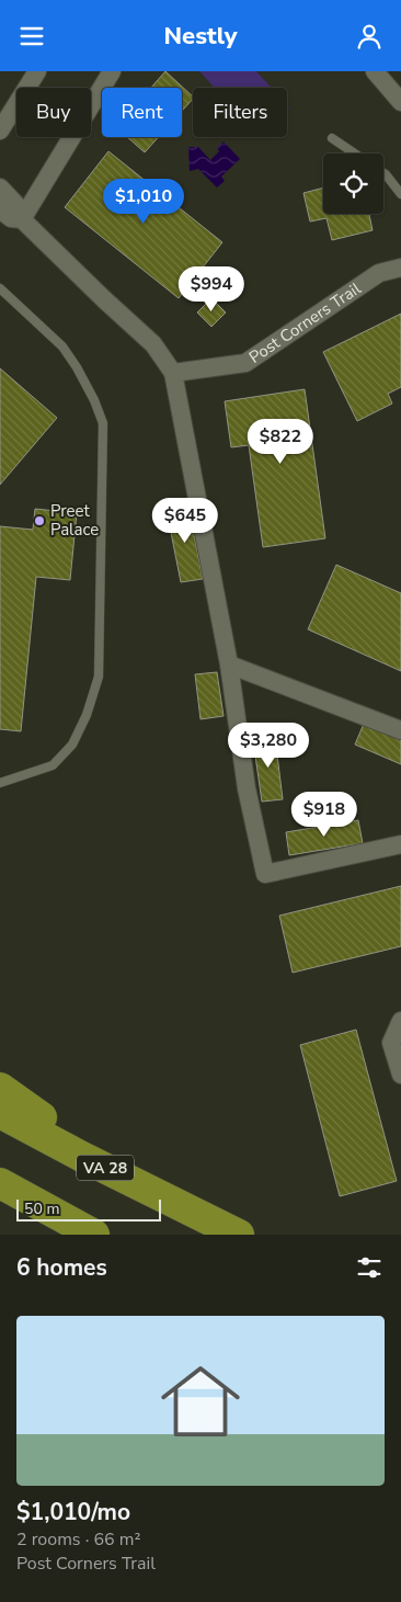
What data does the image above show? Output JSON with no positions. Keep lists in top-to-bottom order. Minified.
{"streets":{"highway":["VA 28"],"street":["Post Corners Trail"]},"places":["Preet Palace"],"scale_bar":"50 m","page":{"header":"Nestly","chip":["Buy","Rent","Filters"],"price":["$1,010","$994","$822","$645","$3,280","$918"],"scale":"50 m","heading":"6 homes","list":[{"name":"$1,010/mo","note":"2 rooms · 66 m² · Post Corners Trail"}]}}
